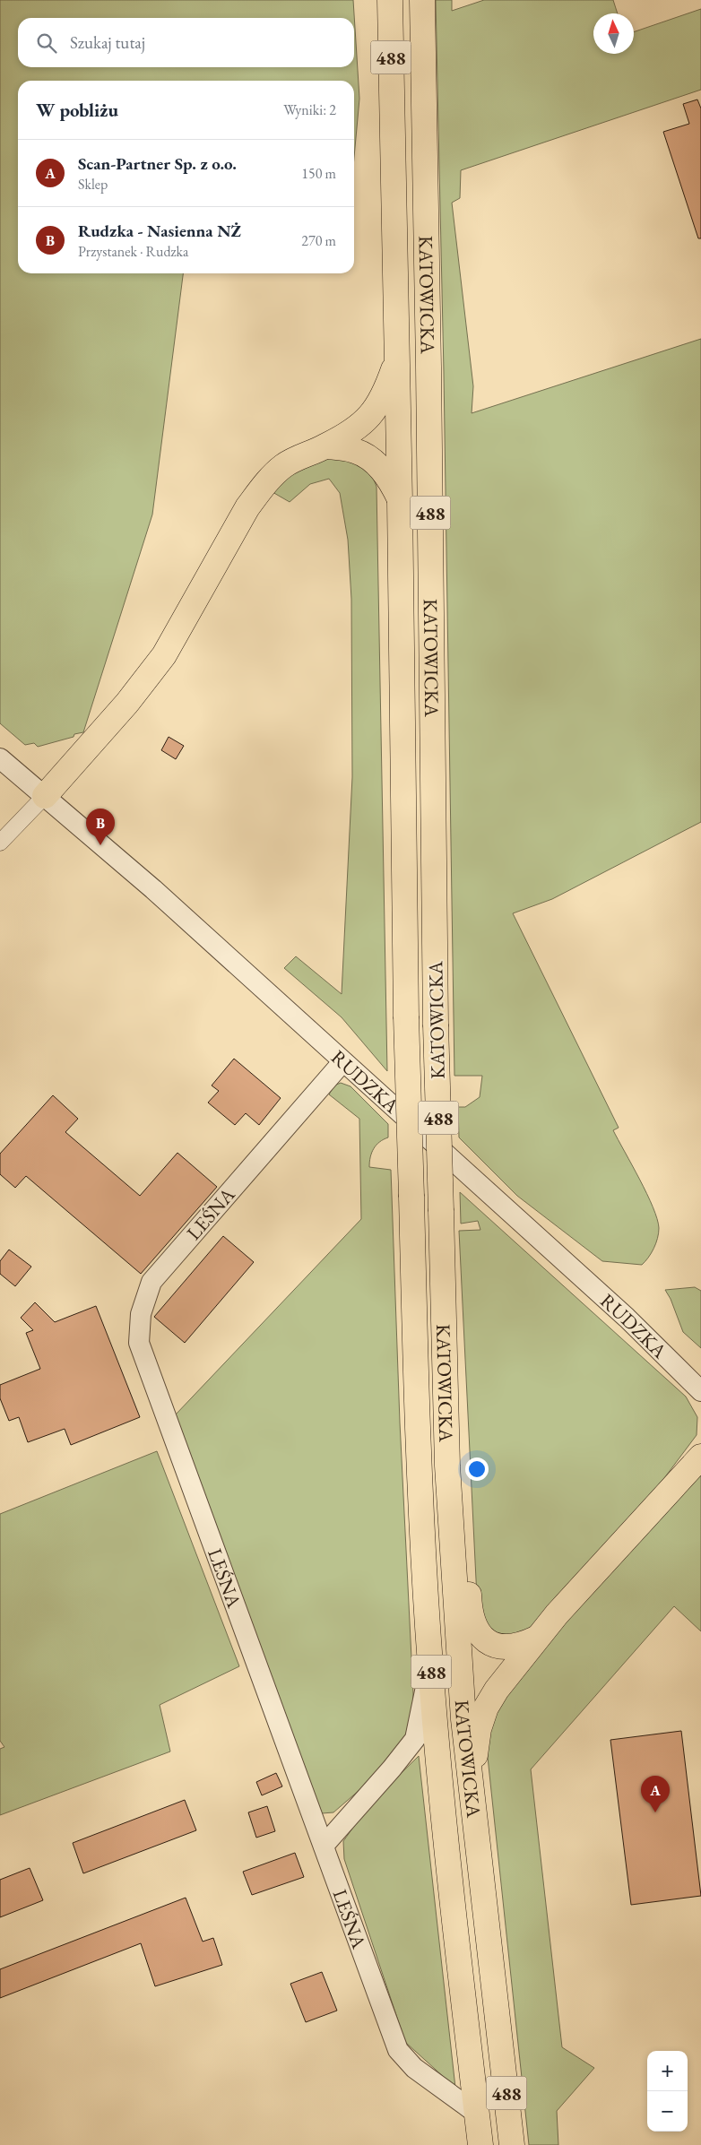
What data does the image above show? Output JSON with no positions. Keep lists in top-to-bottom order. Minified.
{"streets":{"main road":["488","KATOWICKA"],"street":["RUDZKA","LEŚNA"]},"crossings":[["KATOWICKA","LEŚNA"],["RUDZKA","LEŚNA"]],"north":"top","page":{"search":"Szukaj tutaj","heading":["W pobliżu","Wyniki: 2"],"list":[{"mark":"A","name":"Scan-Partner Sp. z o.o.","note":"Sklep","value":"150 m"},{"mark":"B","name":"Rudzka - Nasienna NŻ","note":"Przystanek · Rudzka","value":"270 m"}],"pins":["B","A"],"map_buttons":["+","−"]}}
